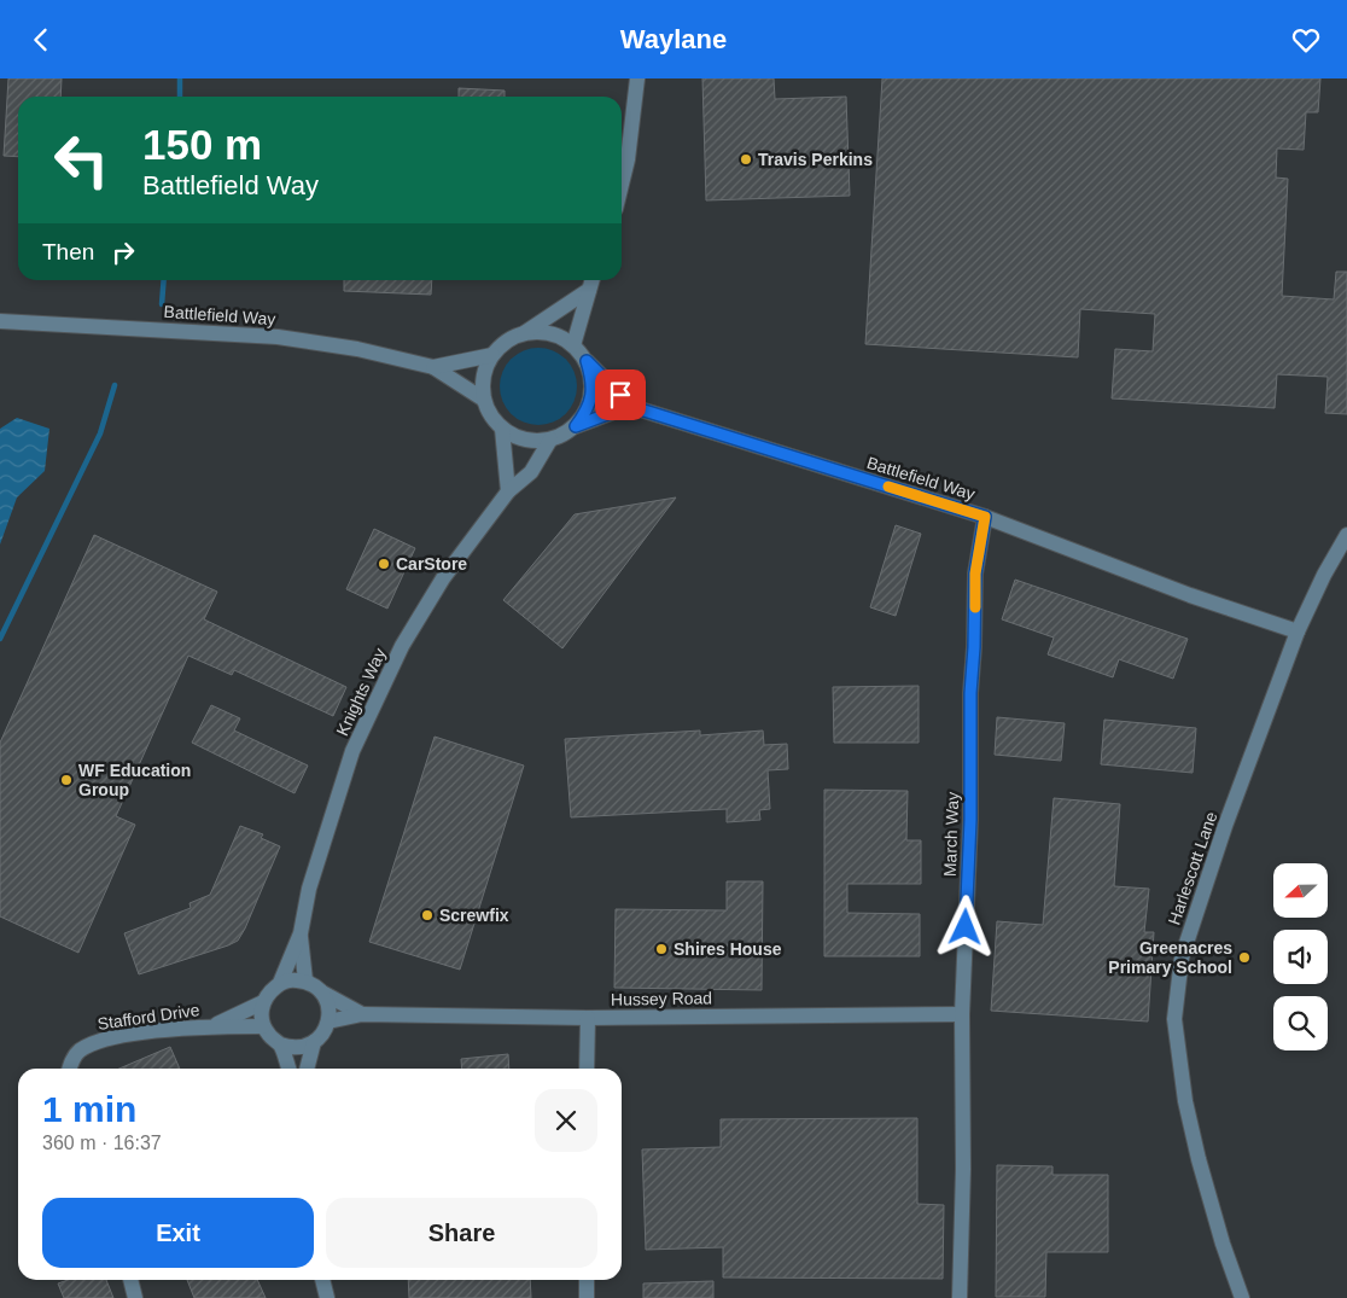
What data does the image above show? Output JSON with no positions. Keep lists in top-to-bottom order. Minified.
{"streets":{"street":["Battlefield Way","Knights Way","March Way","Harlescott Lane","Hussey Road","Stafford Drive"]},"crossings":[["Battlefield Way","Knights Way"],["Battlefield Way","March Way"],["Battlefield Way","Harlescott Lane"],["Knights Way","Hussey Road"],["Knights Way","Stafford Drive"],["March Way","Hussey Road"],["Hussey Road","Stafford Drive"]],"places":["Travis Perkins","CarStore","WF Education Group","Screwfix","Shires House","Greenacres Primary School"],"north":"left","page":{"header":"Waylane","turn":["150 m","Battlefield Way"],"then":"Then","heading":["1 min","360 m · 16:37"],"buttons":["Exit","Share"]}}
